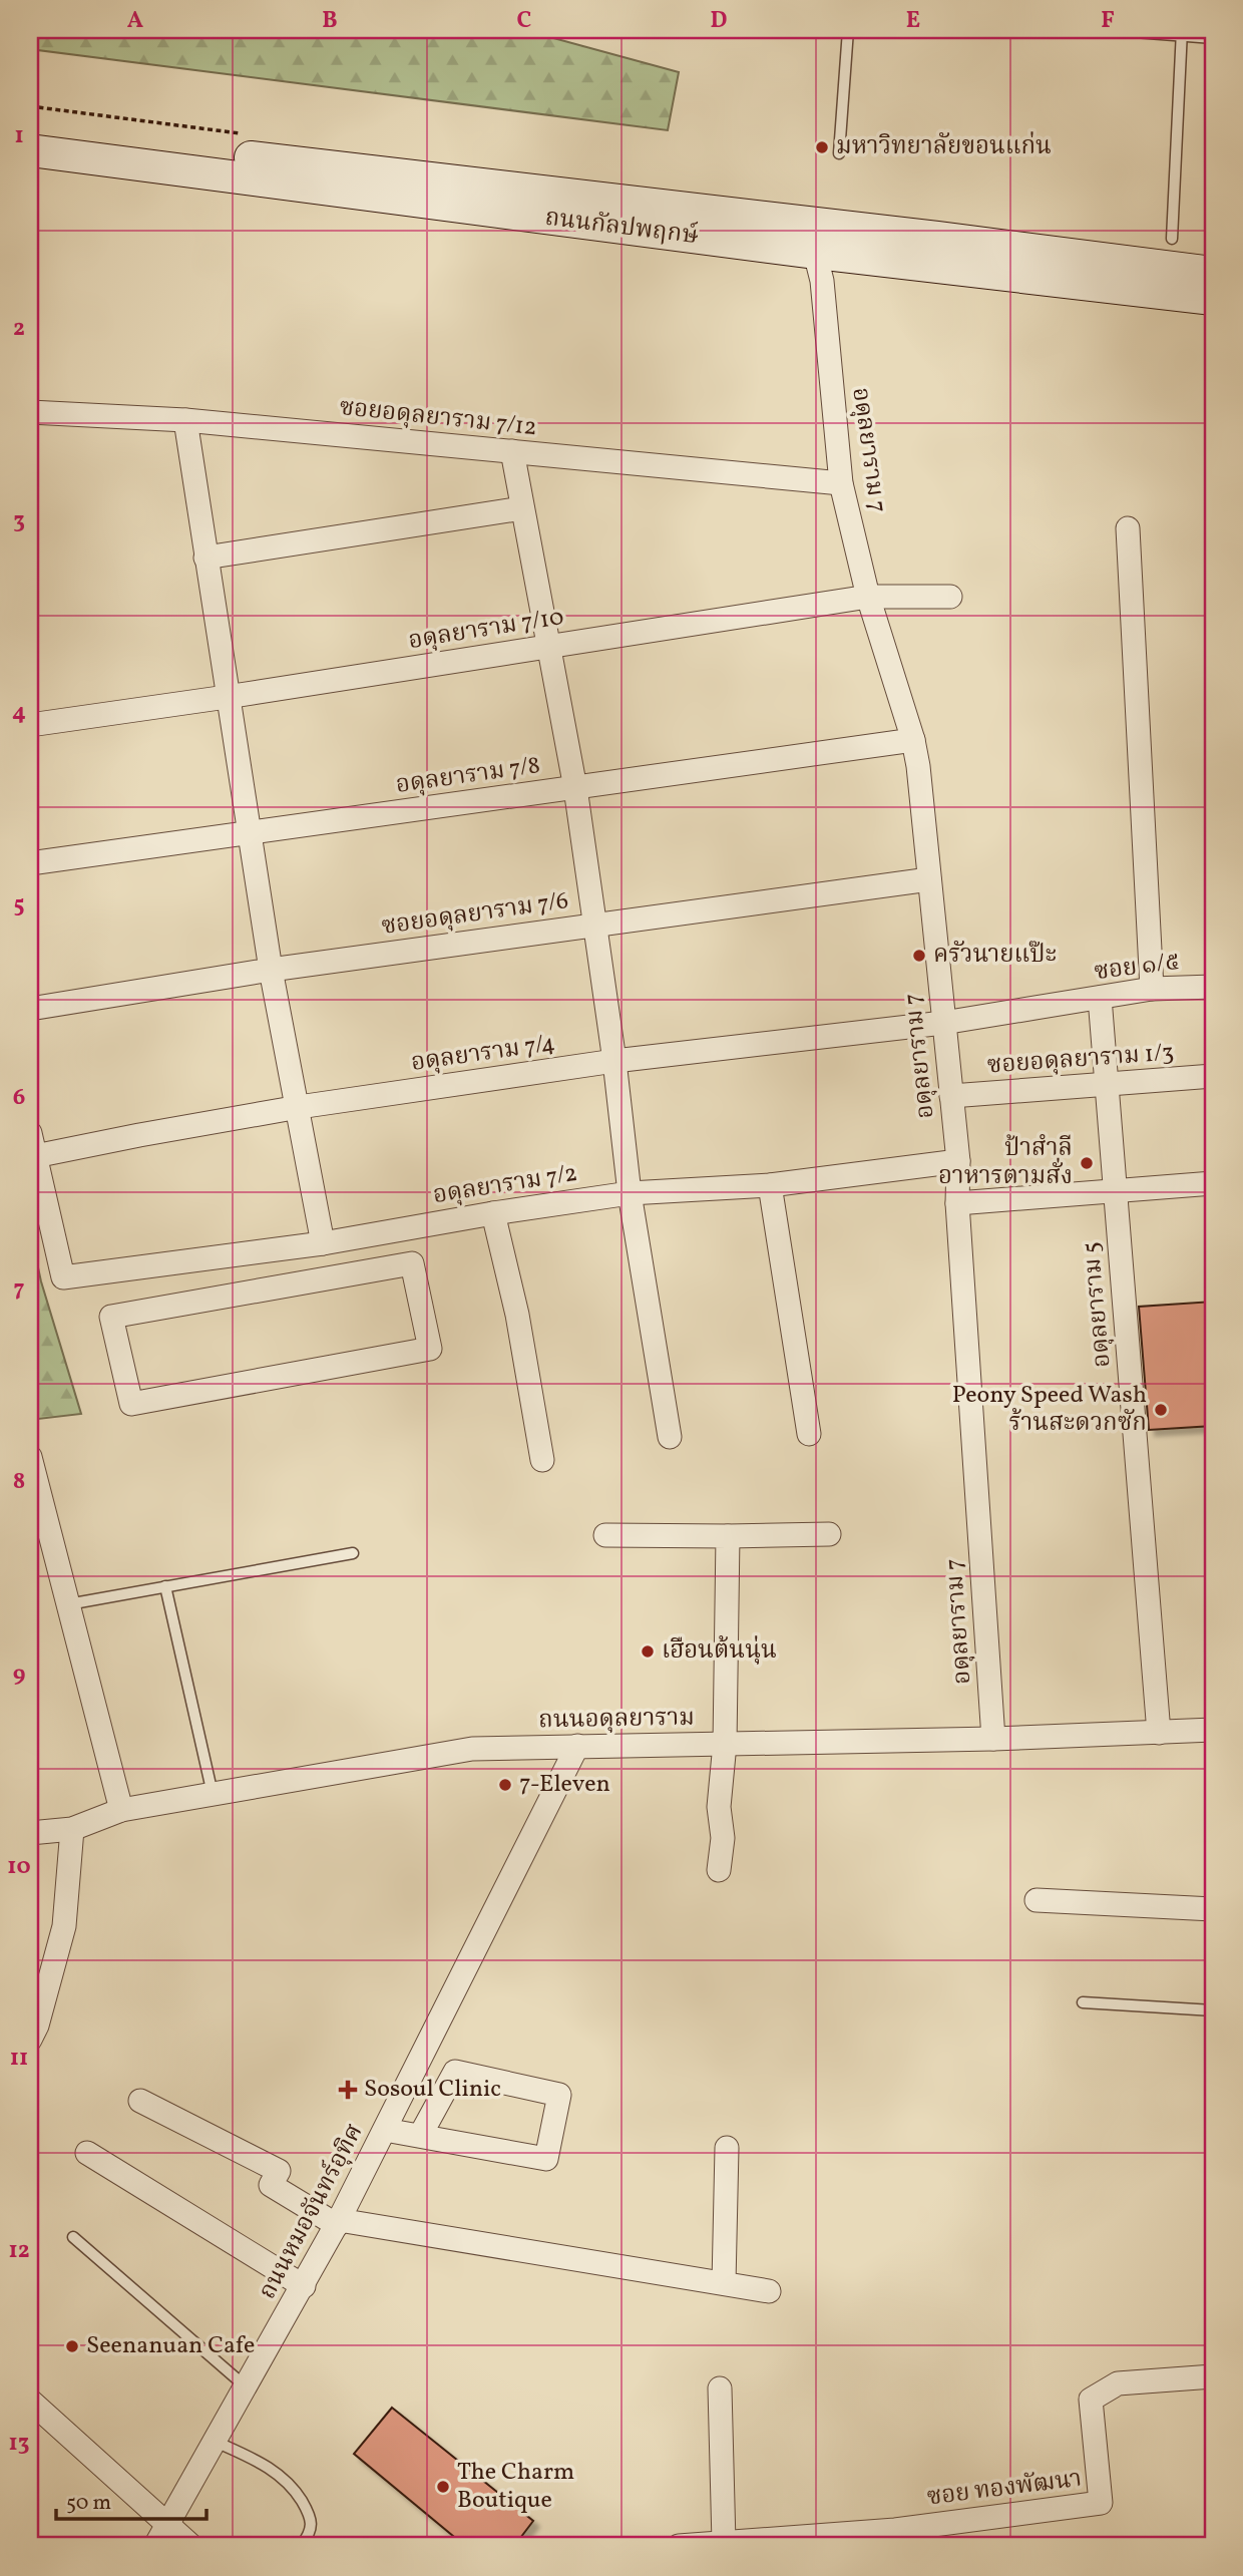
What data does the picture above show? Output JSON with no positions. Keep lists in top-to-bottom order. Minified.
{"streets":{"main road":["ถนนกัลปพฤกษ์"],"street":["ซอยอดุลยาราม 7/12","อดุลยาราม 7","อดุลยาราม 7/10","อดุลยาราม 7/8","ซอยอดุลยาราม 7/6","ซอย ๑/๕","อดุลยาราม 7/4","ซอยอดุลยาราม 1/3","อดุลยาราม 7/2","อดุลยาราม 5","ถนนอดุลยาราม","ถนนหมอจันทร์อุทิศ","ซอย ทองพัฒนา"]},"crossings":[["ถนนกัลปพฤกษ์","อดุลยาราม 7"],["ซอยอดุลยาราม 7/12","อดุลยาราม 7"],["อดุลยาราม 7","อดุลยาราม 7/10"],["อดุลยาราม 7","อดุลยาราม 7/8"],["อดุลยาราม 7","ซอยอดุลยาราม 7/6"],["อดุลยาราม 7","ซอย ๑/๕"],["อดุลยาราม 7","อดุลยาราม 7/4"],["อดุลยาราม 7","ซอยอดุลยาราม 1/3"],["อดุลยาราม 7","อดุลยาราม 7/2"],["อดุลยาราม 7","ถนนอดุลยาราม"],["ซอย ๑/๕","อดุลยาราม 7/4"],["ซอย ๑/๕","อดุลยาราม 5"],["อดุลยาราม 7/4","อดุลยาราม 7/2"],["ซอยอดุลยาราม 1/3","อดุลยาราม 5"],["อดุลยาราม 5","ถนนอดุลยาราม"],["ถนนอดุลยาราม","ถนนหมอจันทร์อุทิศ"]],"places":{"other":["มหาวิทยาลัยขอนแก่น","ครัวนายแป๊ะ","ป้าสำลี อาหารตามสั่ง","Peony Speed Wash ร้านสะดวกซัก","เฮือนต้นนุ่น","7-Eleven","Seenanuan Cafe","The Charm Boutique"],"health":["Sosoul Clinic"]},"scale_bar":"50 m","grid":{"columns":["A","B","C","D","E","F"],"rows":["1","2","3","4","5","6","7","8","9","10","11","12","13"]}}
